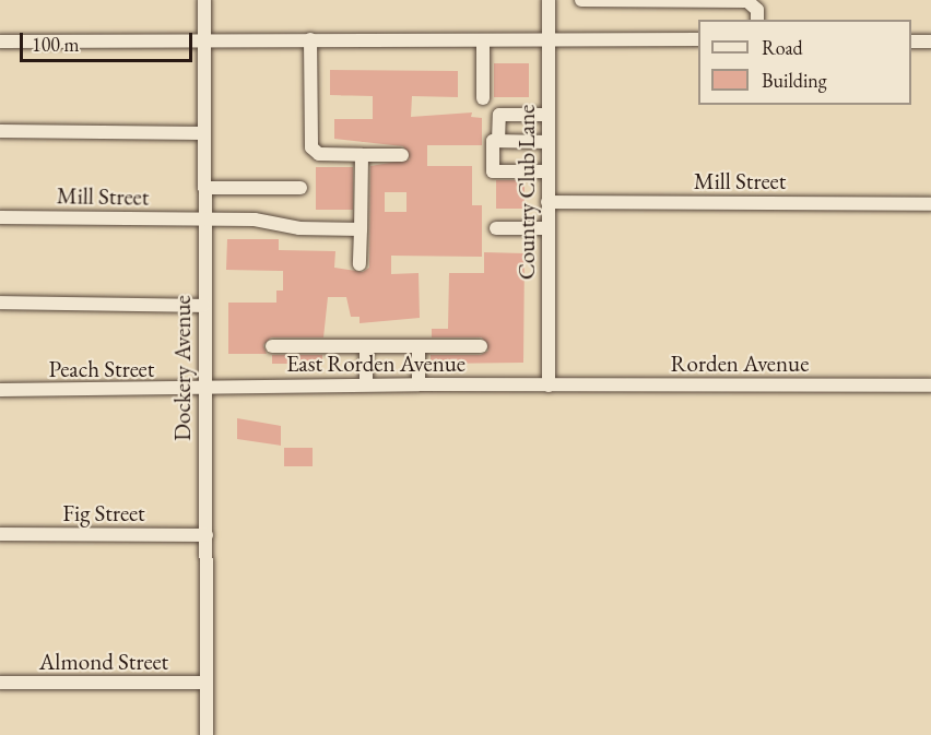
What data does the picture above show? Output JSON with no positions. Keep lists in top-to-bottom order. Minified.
{"streets":{"street":["Mill Street","Country Club Lane","East Rorden Avenue","Rorden Avenue","Dockery Avenue","Peach Street","Fig Street","Almond Street"]},"crossings":[["Mill Street","Country Club Lane"],["Mill Street","Dockery Avenue"],["Country Club Lane","East Rorden Avenue"],["Country Club Lane","Rorden Avenue"],["East Rorden Avenue","Rorden Avenue"],["East Rorden Avenue","Dockery Avenue"],["East Rorden Avenue","Peach Street"],["Dockery Avenue","Peach Street"],["Dockery Avenue","Fig Street"],["Dockery Avenue","Almond Street"]],"legend":["Road","Building"],"scale_bar":"100 m"}
